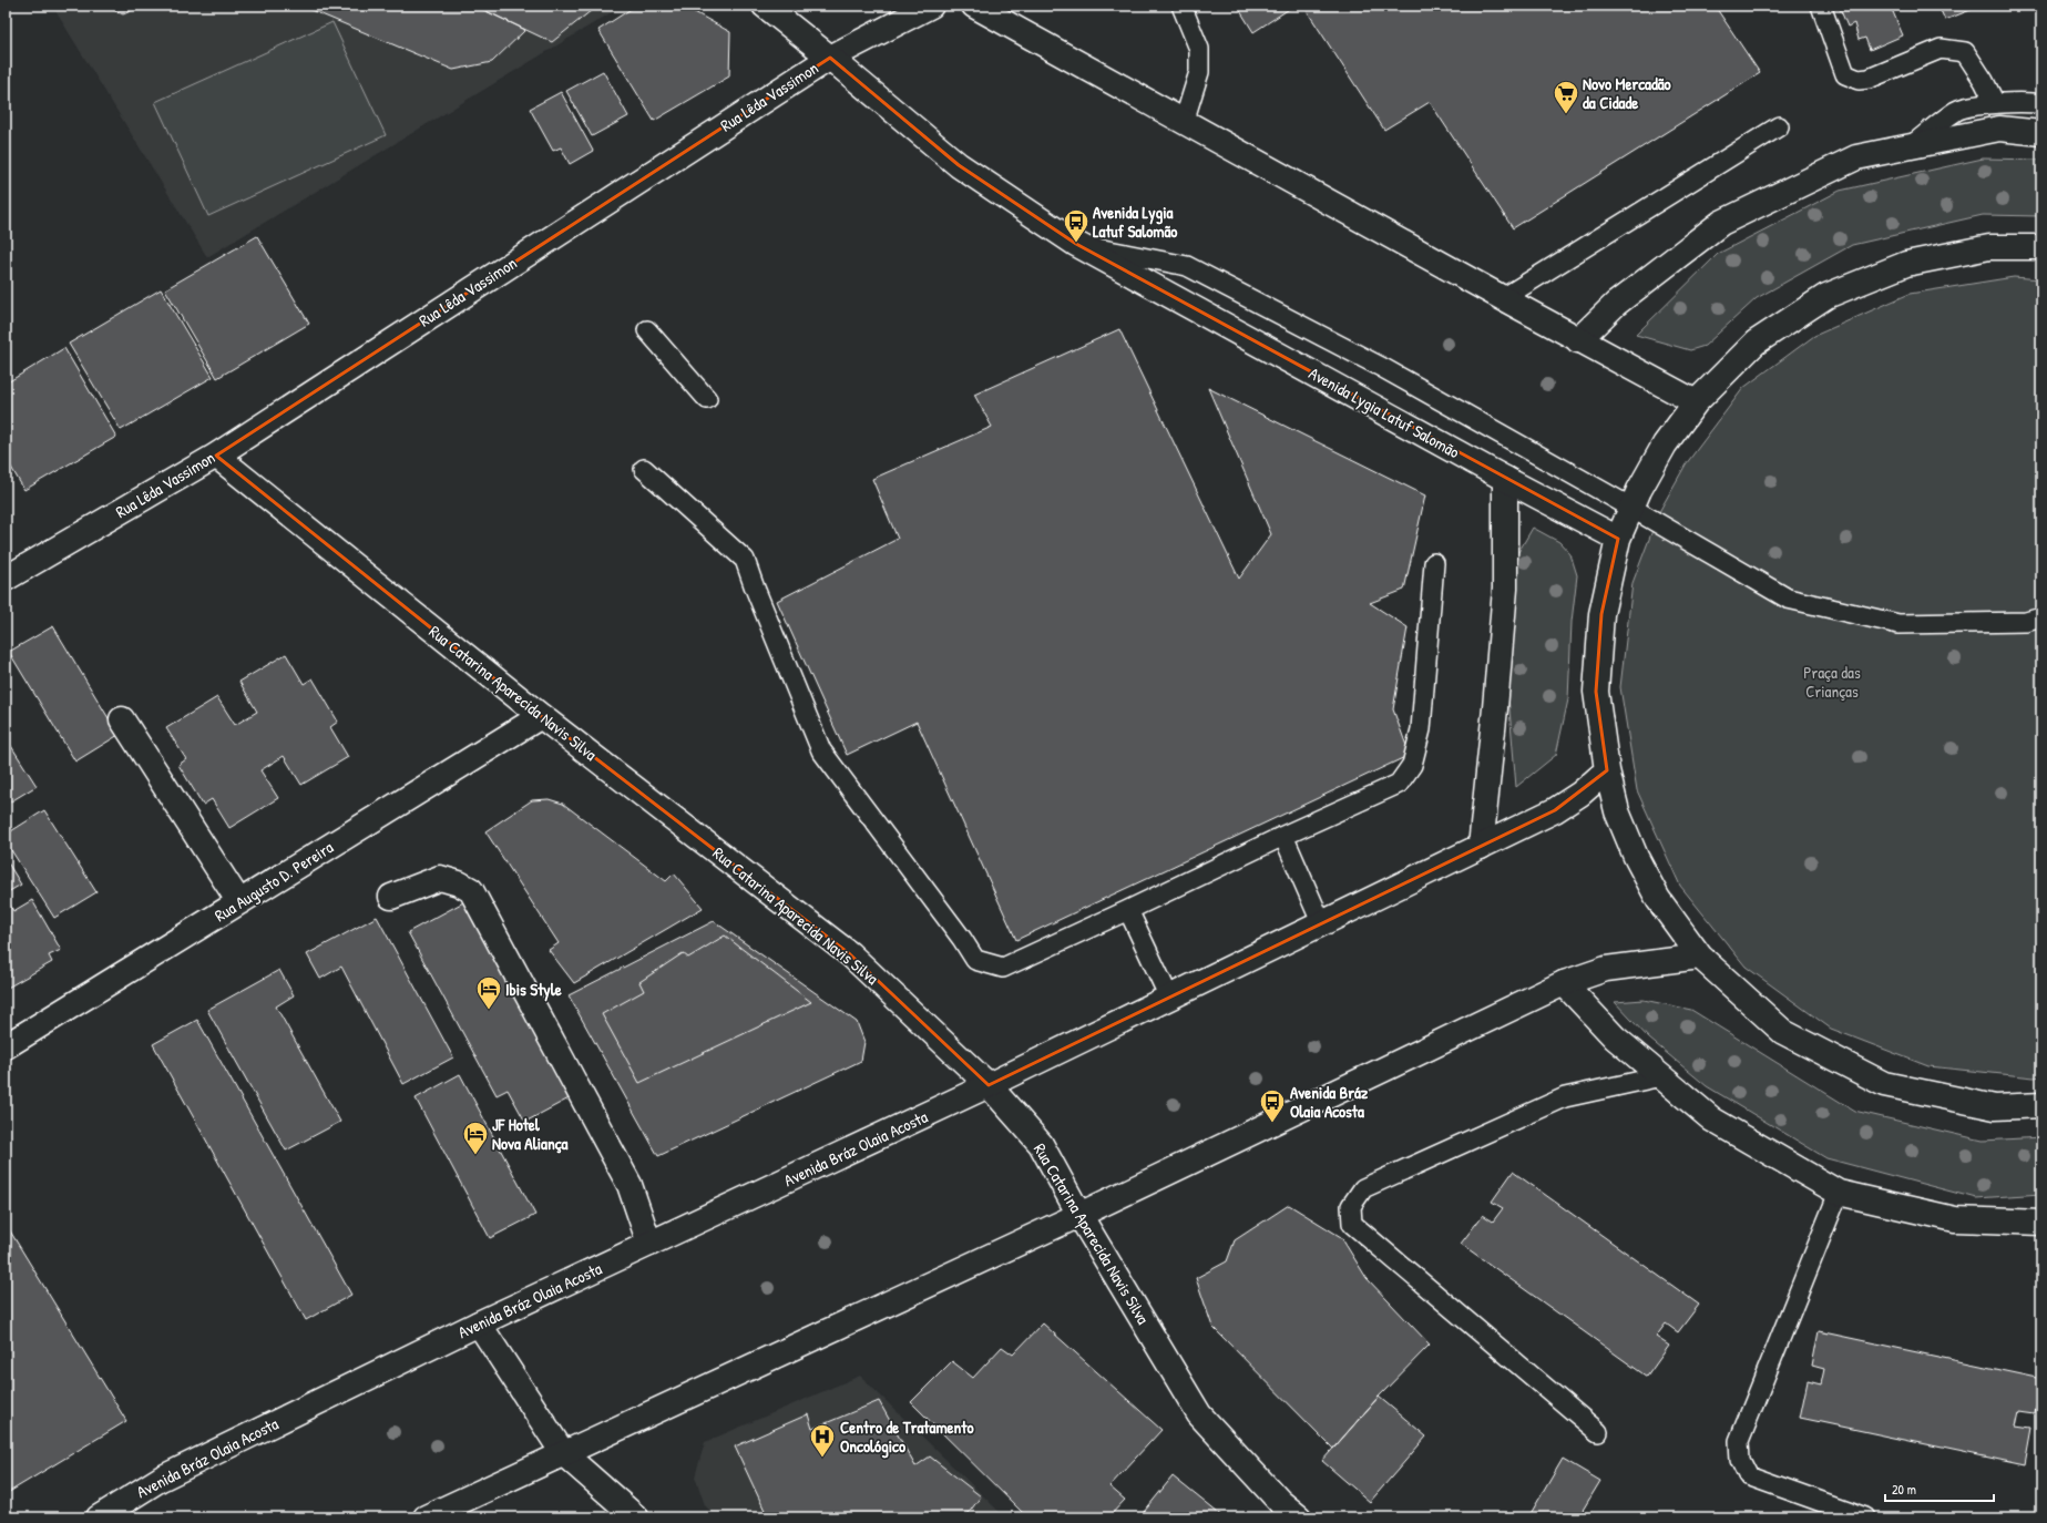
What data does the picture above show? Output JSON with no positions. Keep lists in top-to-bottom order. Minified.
{"streets":{"main road":["Rua Lêda Vassimon","Avenida Lygia Latuf Salomão","Rua Catarina Aparecida Navis Silva","Rua Augusto D. Pereira","Avenida Bráz Olaia Acosta"]},"crossings":[["Rua Lêda Vassimon","Avenida Lygia Latuf Salomão"],["Rua Lêda Vassimon","Rua Catarina Aparecida Navis Silva"],["Rua Catarina Aparecida Navis Silva","Rua Augusto D. Pereira"],["Rua Catarina Aparecida Navis Silva","Avenida Bráz Olaia Acosta"]],"parks":["Praça das Crianças"],"places":{"supermarket":["Novo Mercadão da Cidade"],"bus stop":["Avenida Lygia Latuf Salomão","Avenida Bráz Olaia Acosta"],"hotel":["Ibis Style","JF Hotel Nova Aliança"],"hospital":["Centro de Tratamento Oncológico"]},"scale_bar":"20 m"}
